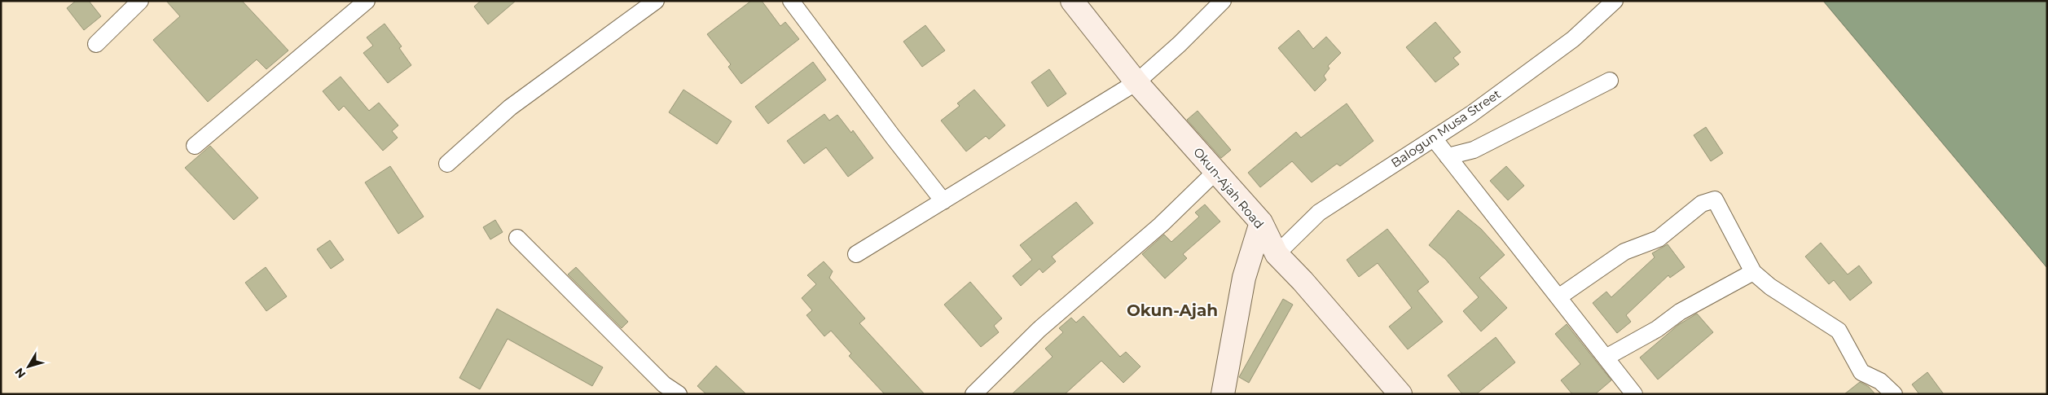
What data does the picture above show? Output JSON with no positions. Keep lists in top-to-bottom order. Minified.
{"streets":{"street":["Balogun Musa Street","Okun-Ajah Road"]},"crossings":[["Balogun Musa Street","Okun-Ajah Road"]],"districts":["Okun-Ajah"],"north":"bottom left"}
